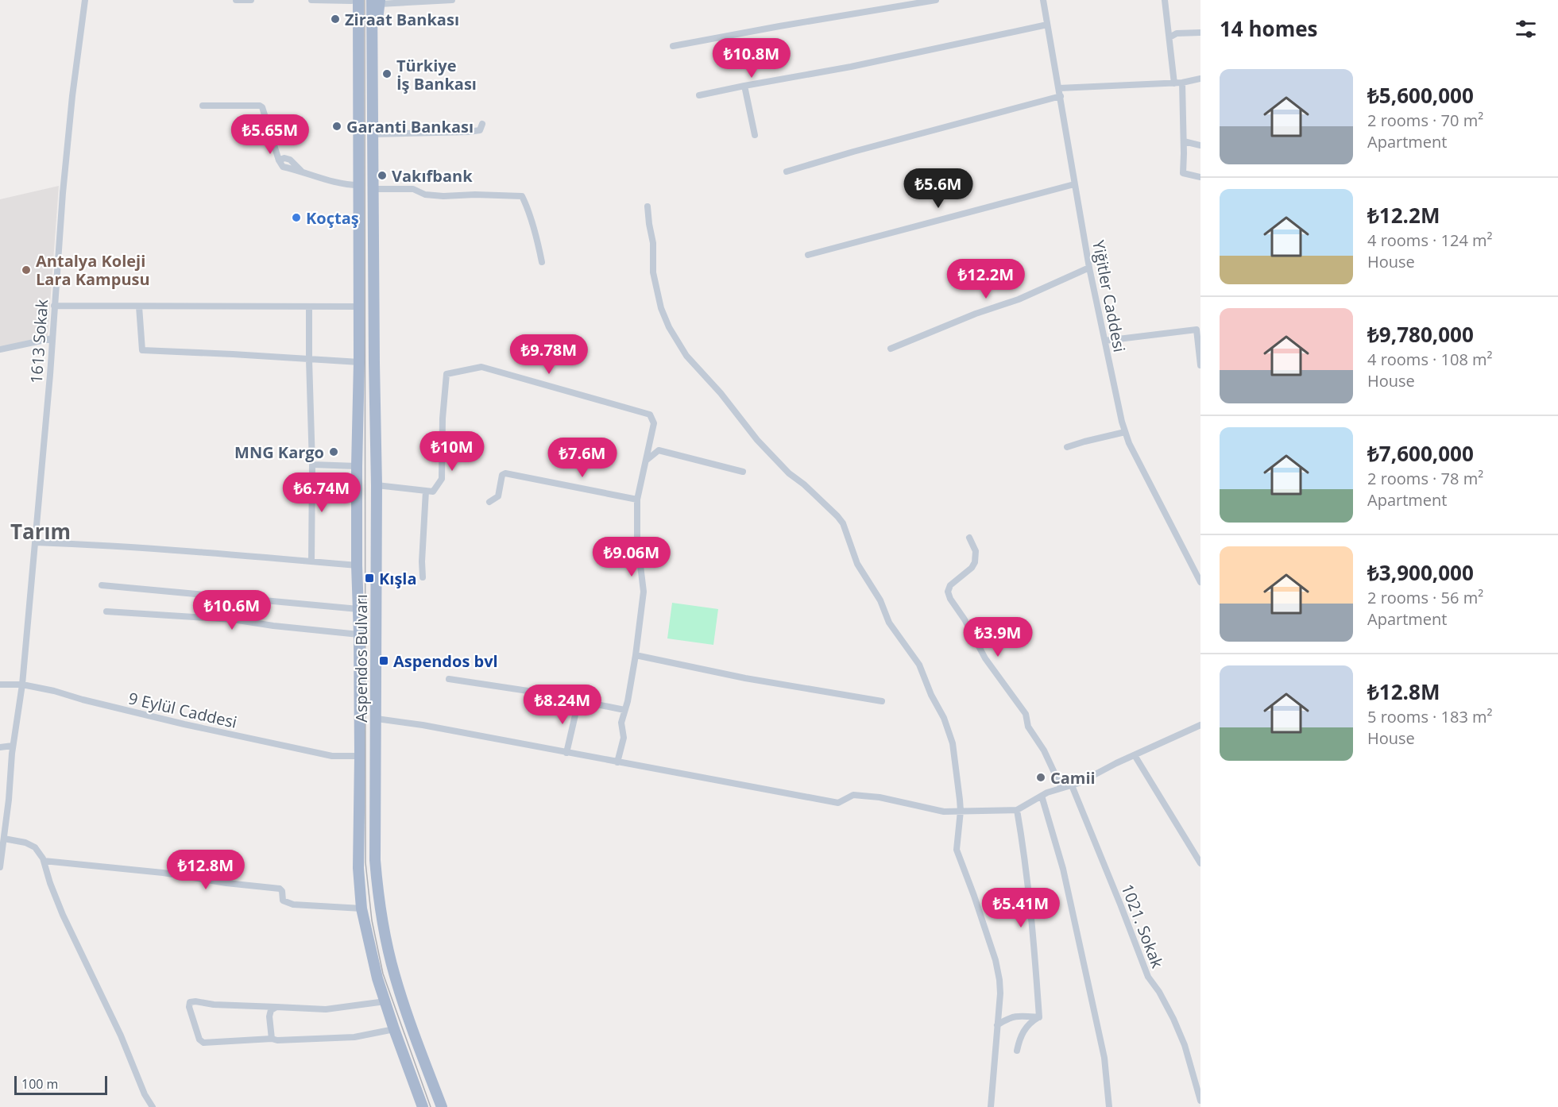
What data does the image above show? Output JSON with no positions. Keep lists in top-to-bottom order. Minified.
{"streets":{"main road":["Aspendos Bulvarı"],"street":["Yiğitler Caddesi","1613 Sokak","9 Eylül Caddesi","1021. Sokak"]},"crossings":[["1613 Sokak","9 Eylül Caddesi"],["Aspendos Bulvarı","9 Eylül Caddesi"]],"districts":["Tarım"],"places":{"other":["Ziraat Bankası","Türkiye İş Bankası","Garanti Bankası","Vakıfbank","Koçtaş","Antalya Koleji Lara Kampusu","MNG Kargo","Camii"],"transit":["Kışla","Aspendos bvl"]},"scale_bar":"100 m","page":{"heading":"14 homes","price":["₺10.8M","₺5.65M","₺5.6M","₺12.2M","₺9.78M","₺10M","₺7.6M","₺6.74M","₺9.06M","₺10.6M","₺3.9M","₺8.24M","₺12.8M","₺5.41M"],"list":[{"name":"₺5,600,000","note":"2 rooms · 70 m² · Apartment"},{"name":"₺12.2M","note":"4 rooms · 124 m² · House"},{"name":"₺9,780,000","note":"4 rooms · 108 m² · House"},{"name":"₺7,600,000","note":"2 rooms · 78 m² · Apartment"},{"name":"₺3,900,000","note":"2 rooms · 56 m² · Apartment"},{"name":"₺12.8M","note":"5 rooms · 183 m² · House"}],"scale":"100 m"}}
